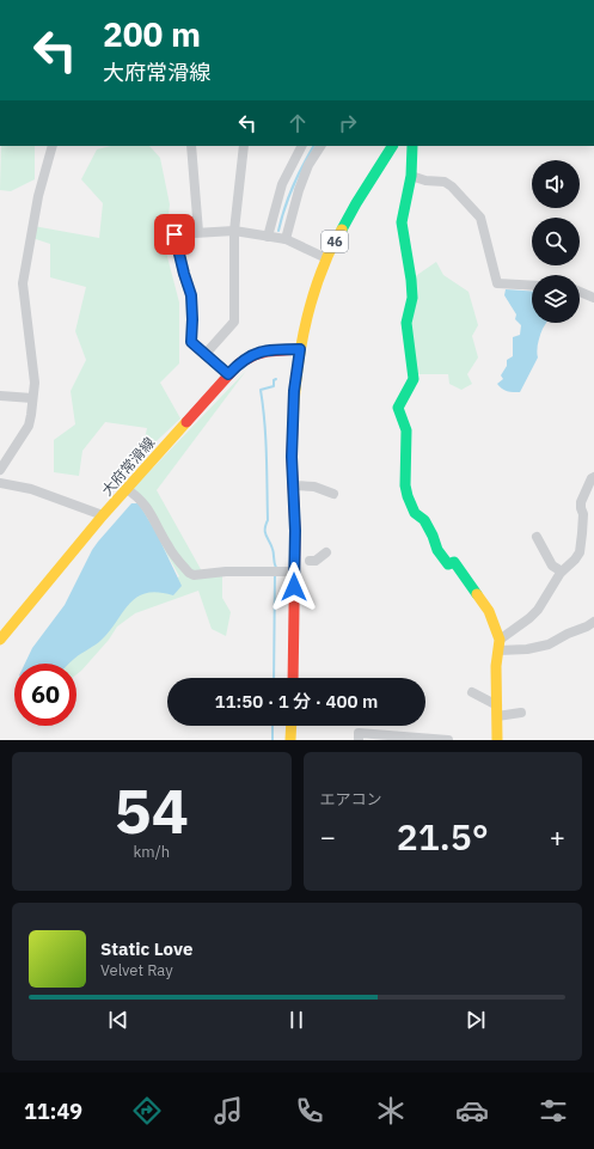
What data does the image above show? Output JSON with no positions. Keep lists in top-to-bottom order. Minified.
{"streets":{"main road":["46","大府常滑線"]},"crossings":[["46","大府常滑線"]],"page":{"turn":["200 m","大府常滑線"],"limit":"60","trip":"11:50 · 1 分 · 400 m","tile":[["54","km/h"],"エアコン"],"heat":["−","21.5°","+"],"song":["Static Love","Velvet Ray"],"tabs":"11:49"}}
